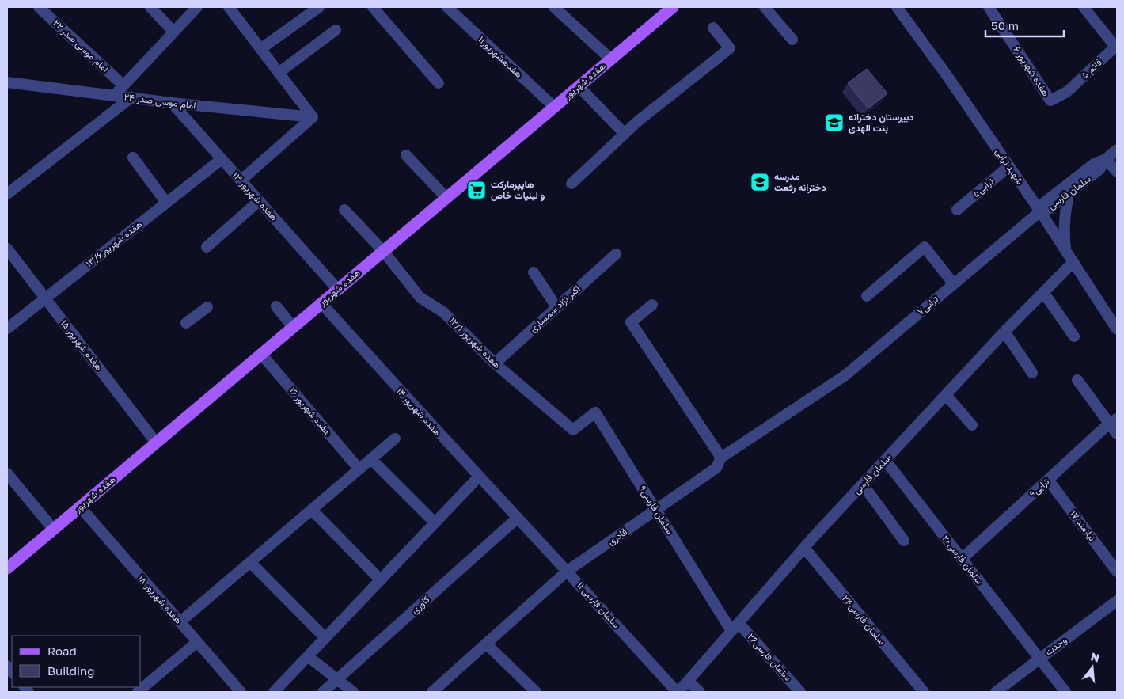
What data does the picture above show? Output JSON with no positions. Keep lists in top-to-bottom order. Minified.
{"streets":{"main road":["هفده شهریور"],"street":["امام موسی صدر ۲۲","هفدهشهریور۱۱","قائم ۵","هفده شهریور ۶","امام موسی صدر ۲۴","شهید ترابی","ترابی۵","سلمان فارسی","هفده شهریور ۱۳","هفده شهریور۱۳/۶","ترابی۷","اکبر نژاد سمساری","هفده شهریور ۱۲/۱","هفده شهریور ۱۵","هفده شهریور ۱۶","هفده شهریور ۱۴","ترابی۹","سلمان فارسی۹","نیازمند ۱۷","قادری","سلمان فارسی۲۰","هفده شهریور ۱۸","کاوری","سلمان فارسی ۱۱","سلمان فارسی۲۴","وحدت","سلمان فارسی۲۶"]},"crossings":[["هفدهشهریور۱۱","هفده شهریور"],["قائم ۵","هفده شهریور ۶"],["هفده شهریور","هفده شهریور ۱۳"],["هفده شهریور","هفده شهریور ۱۲/۱"],["هفده شهریور","هفده شهریور ۱۵"],["هفده شهریور","هفده شهریور ۱۶"],["هفده شهریور","هفده شهریور ۱۴"],["هفده شهریور","هفده شهریور ۱۸"],["امام موسی صدر ۲۴","هفده شهریور ۱۳"],["شهید ترابی","ترابی۵"],["شهید ترابی","سلمان فارسی"],["شهید ترابی","ترابی۷"],["سلمان فارسی","ترابی۷"],["سلمان فارسی","سلمان فارسی۹"],["سلمان فارسی","سلمان فارسی۲۰"],["سلمان فارسی","سلمان فارسی ۱۱"],["سلمان فارسی","سلمان فارسی۲۴"],["سلمان فارسی","سلمان فارسی۲۶"],["هفده شهریور ۱۳","هفده شهریور۱۳/۶"],["هفده شهریور۱۳/۶","هفده شهریور ۱۵"],["ترابی۷","قادری"],["اکبر نژاد سمساری","هفده شهریور ۱۲/۱"],["هفده شهریور ۱۲/۱","سلمان فارسی۹"],["هفده شهریور ۱۴","کاوری"],["هفده شهریور ۱۴","سلمان فارسی ۱۱"],["ترابی۹","نیازمند ۱۷"],["ترابی۹","سلمان فارسی۲۰"],["سلمان فارسی۹","قادری"],["سلمان فارسی۹","سلمان فارسی۲۶"],["قادری","سلمان فارسی ۱۱"],["سلمان فارسی۲۰","وحدت"],["کاوری","سلمان فارسی ۱۱"]],"places":{"school or university":["دبیرستان دخترانه بنت الهدی","مدرسه دخترانه رفعت"],"supermarket":["هایپرمارکت و لبنیات خاص"]},"legend":["Road","Building"],"scale_bar":"50 m","north":"top"}
